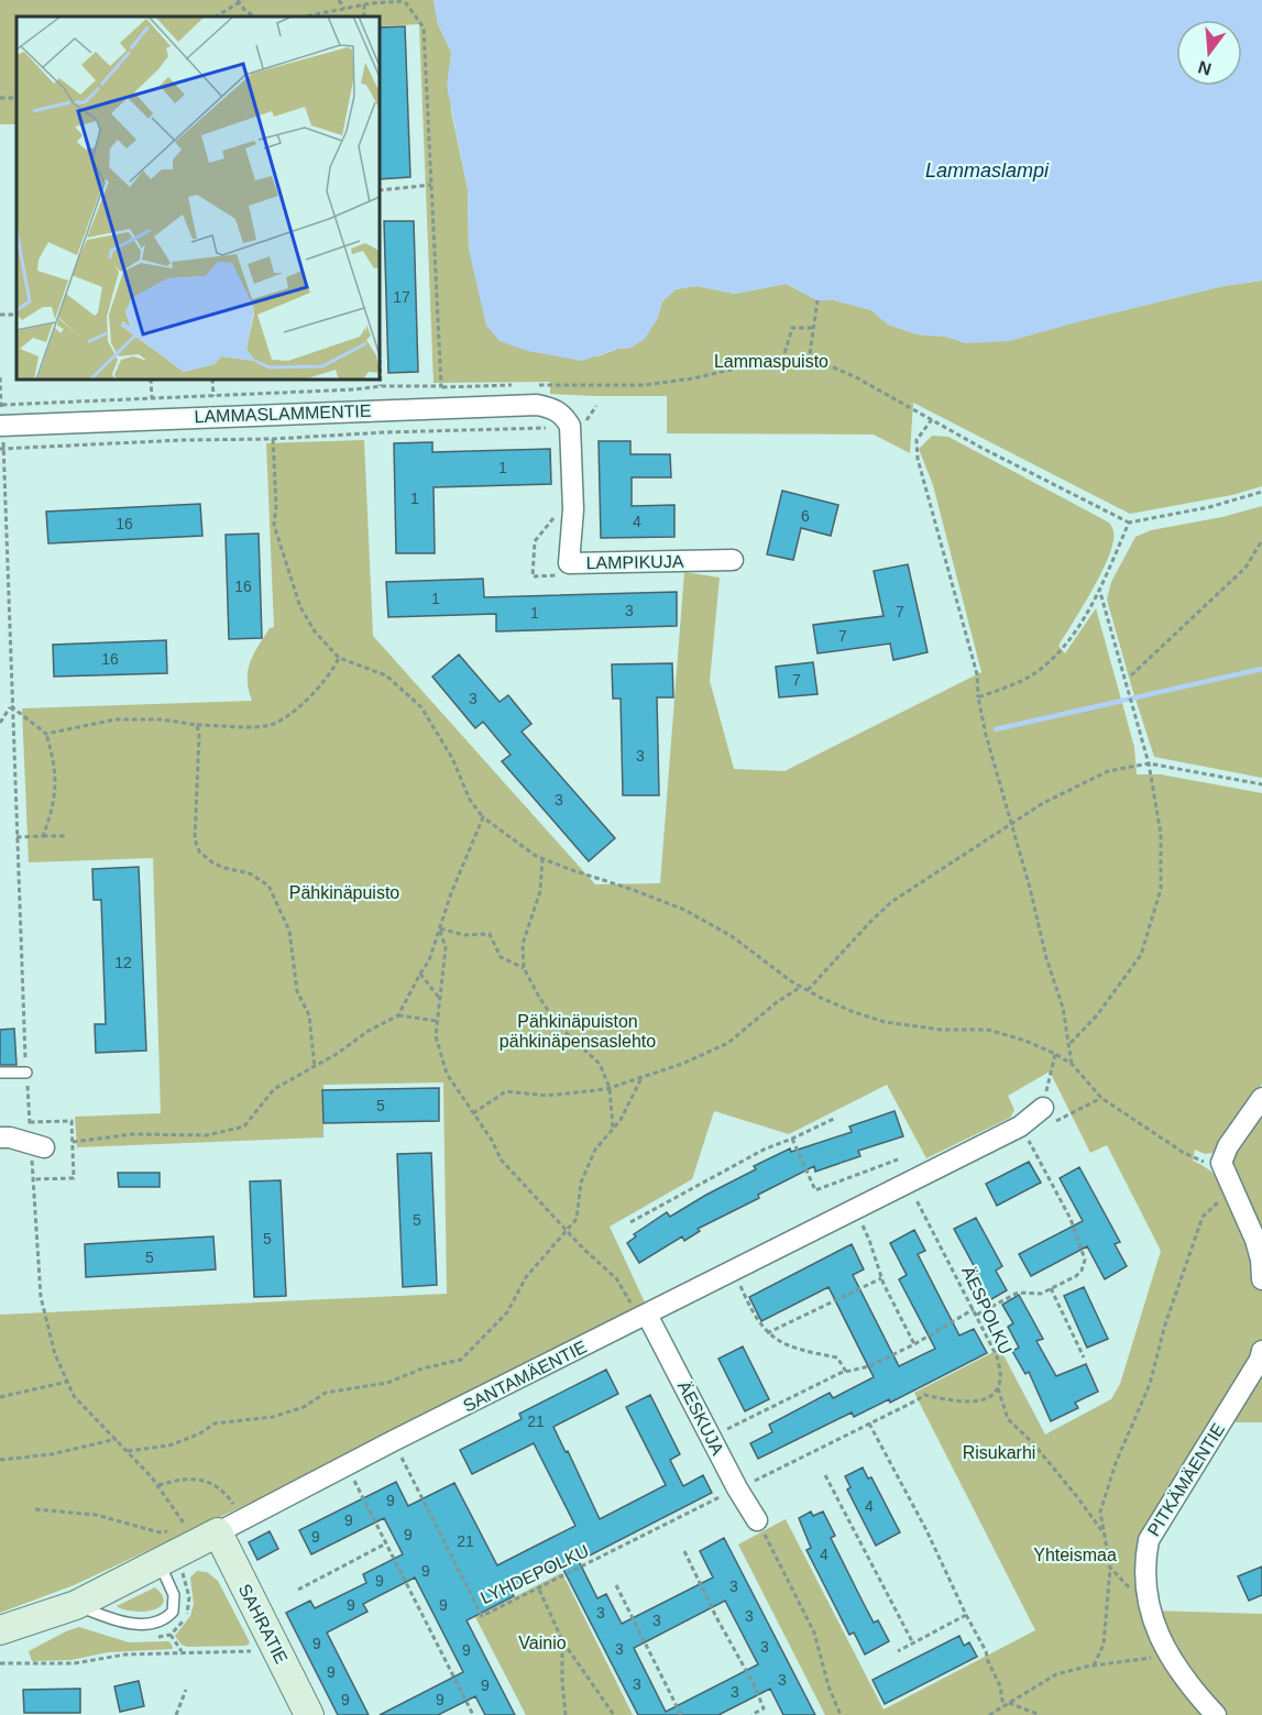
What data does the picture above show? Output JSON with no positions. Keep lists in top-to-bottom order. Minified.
{"streets":{"street":["LAMMASLAMMENTIE","LAMPIKUJA","SANTAMÄENTIE","ÄESKUJA","PITKÄMÄENTIE","SAHRATIE"],"path":["ÄESPOLKU","LYHDEPOLKU"]},"crossings":[["LAMMASLAMMENTIE","LAMPIKUJA"],["ÄESPOLKU","SANTAMÄENTIE"],["SANTAMÄENTIE","ÄESKUJA"],["SANTAMÄENTIE","LYHDEPOLKU"],["SANTAMÄENTIE","SAHRATIE"],["ÄESKUJA","LYHDEPOLKU"]],"water":["Lammaslampi"],"parks":["Lammaspuisto","Pähkinäpuisto","Pähkinäpuiston pähkinäpensaslehto","Risukarhi","Yhteismaa","Vainio"],"house_numbers":["17","1","1","6","4","16","16","1","3","7","1","7","16","7","3","3","3","12","5","5","5","5","21","9","4","9","9","9","21","4","9","9","3","9","9","3","3","3","9","3","3","9","9","3","3","9","3","9","9"],"north":"bottom"}
